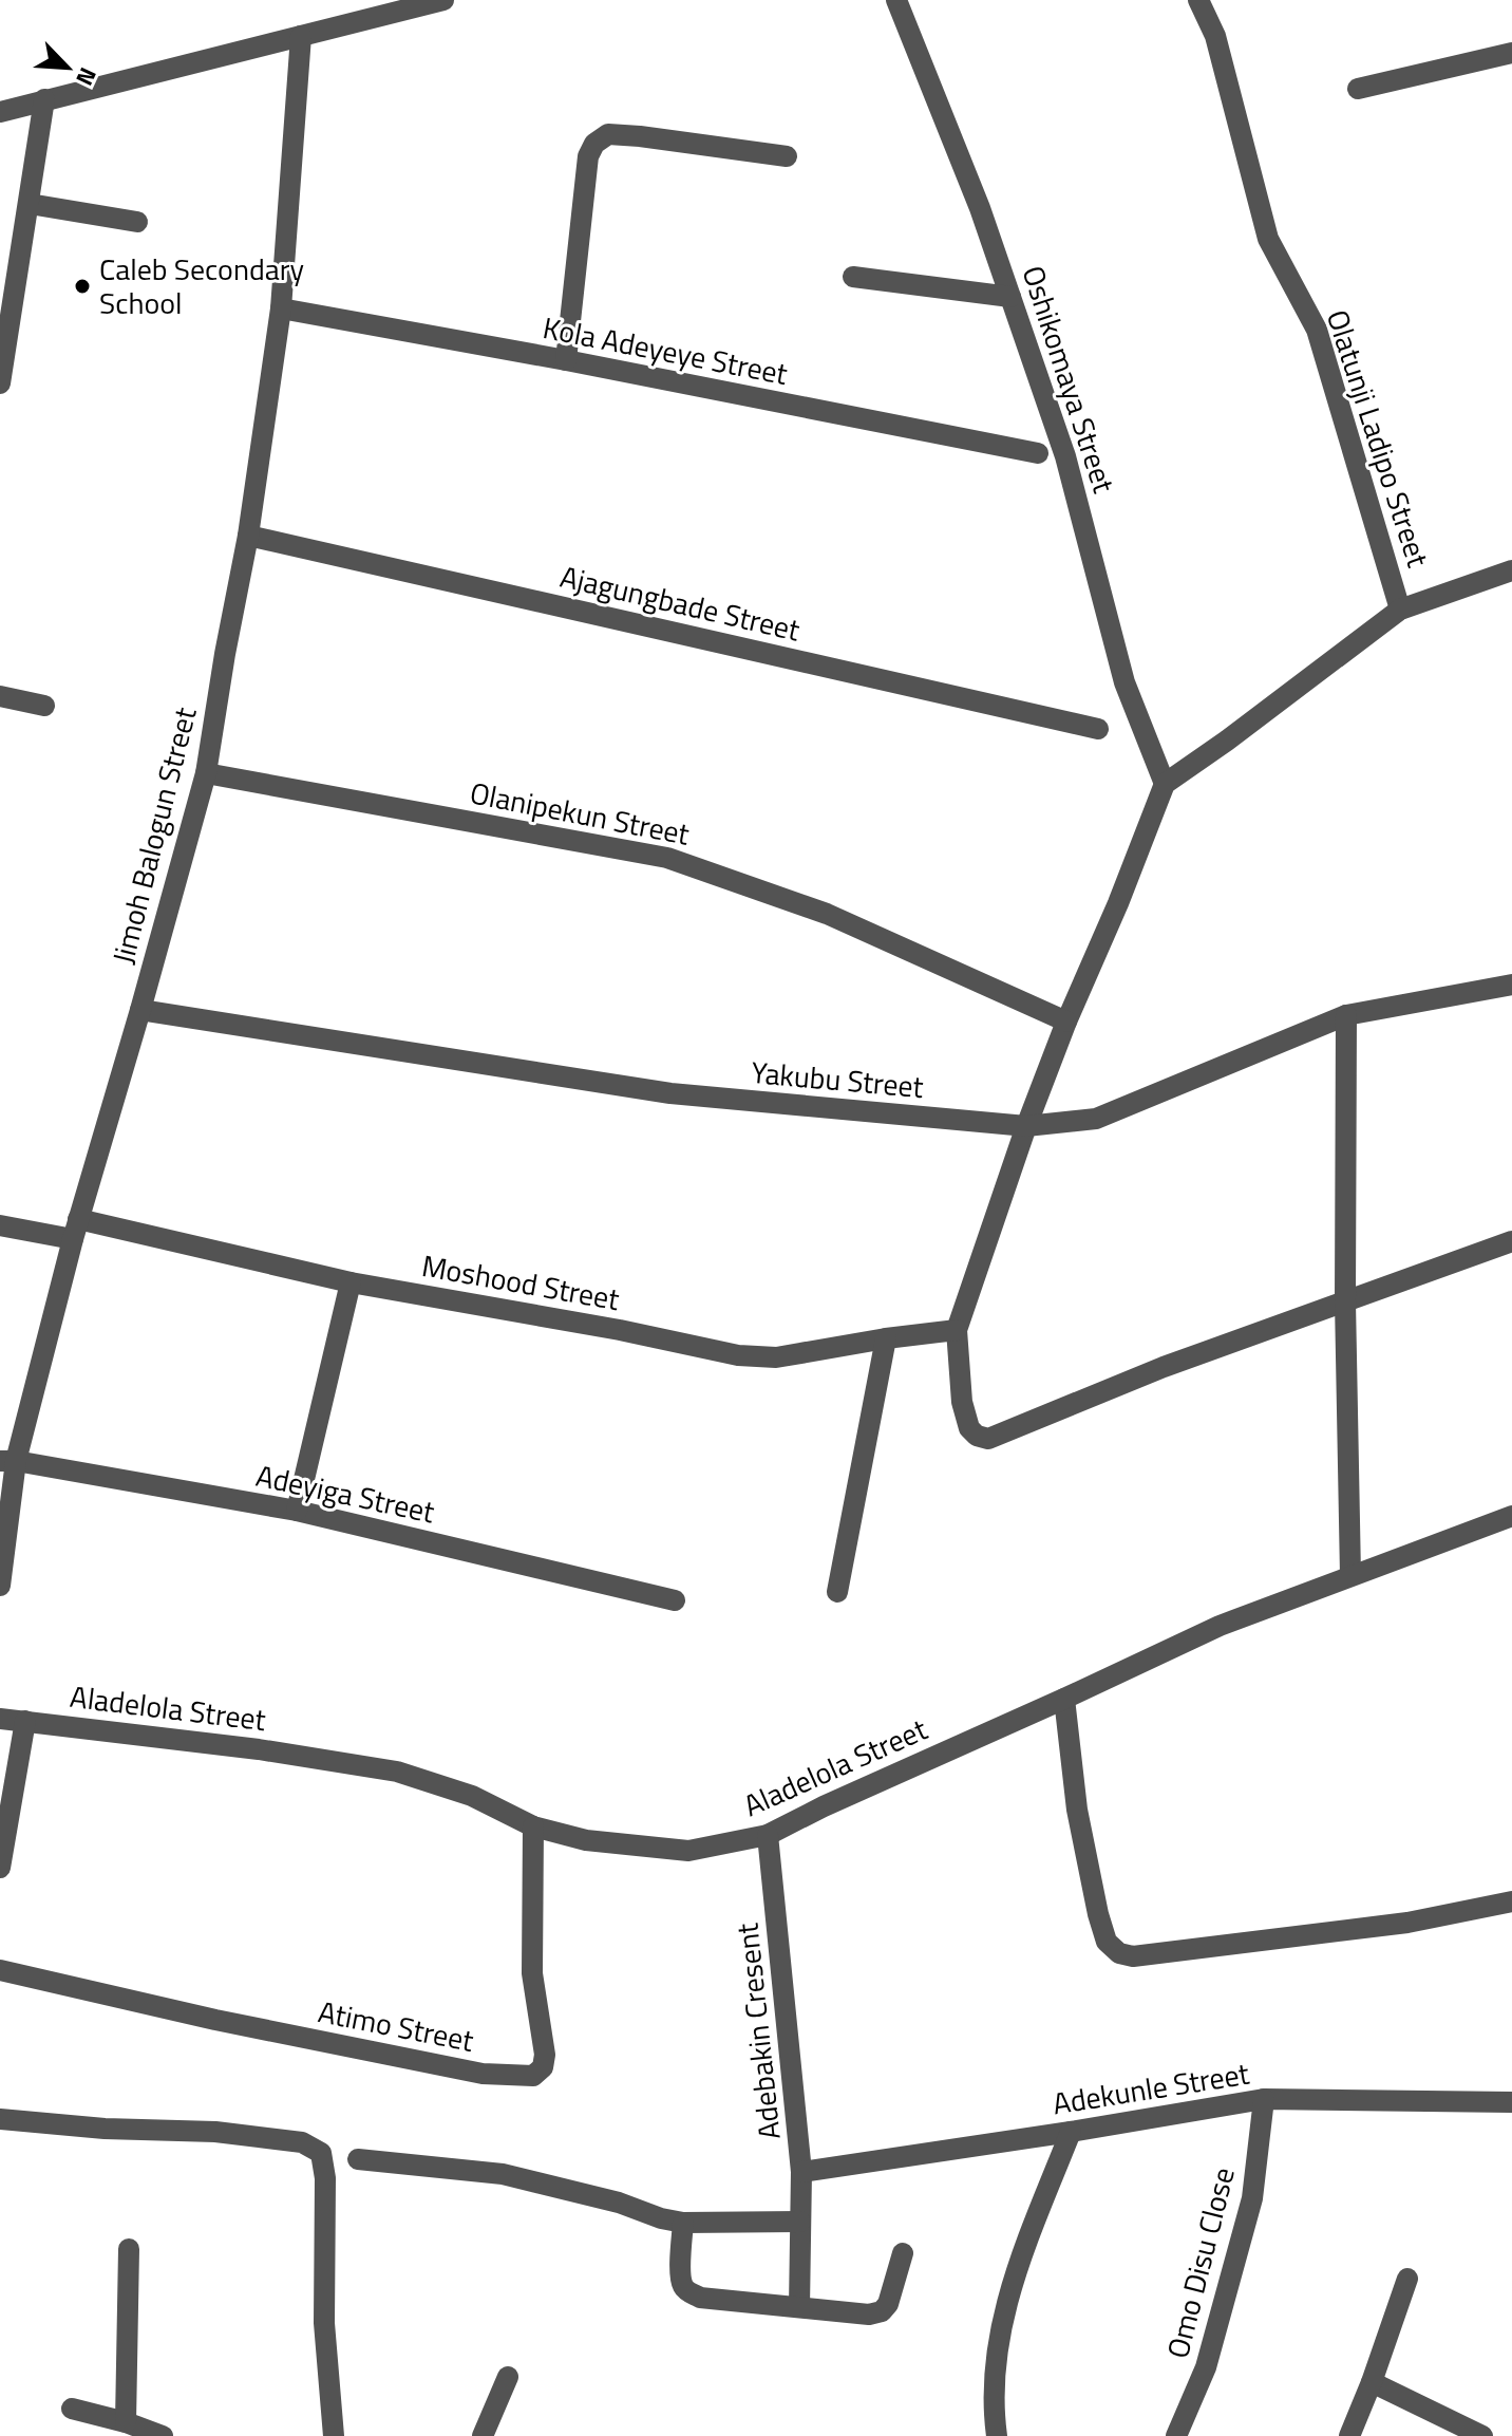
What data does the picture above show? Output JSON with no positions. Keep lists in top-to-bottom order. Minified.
{"streets":{"street":["Kola Adeyeye Street","Oshikomaya Street","Olatunji Ladipo Street","Ajagungbade Street","Olanipekun Street","Jimoh Balogun Street","Yakubu Street","Moshood Street","Adeyiga Street","Aladelola Street","Atimo Street","Adebakin Cresent","Adekunle Street","Omo Disu Close"]},"crossings":[["Kola Adeyeye Street","Jimoh Balogun Street"],["Ajagungbade Street","Jimoh Balogun Street"],["Olanipekun Street","Jimoh Balogun Street"],["Jimoh Balogun Street","Yakubu Street"],["Jimoh Balogun Street","Moshood Street"],["Jimoh Balogun Street","Adeyiga Street"],["Aladelola Street","Atimo Street"],["Aladelola Street","Adebakin Cresent"],["Adebakin Cresent","Adekunle Street"],["Adekunle Street","Omo Disu Close"]],"places":["Caleb Secondary School"],"north":"bottom right"}
